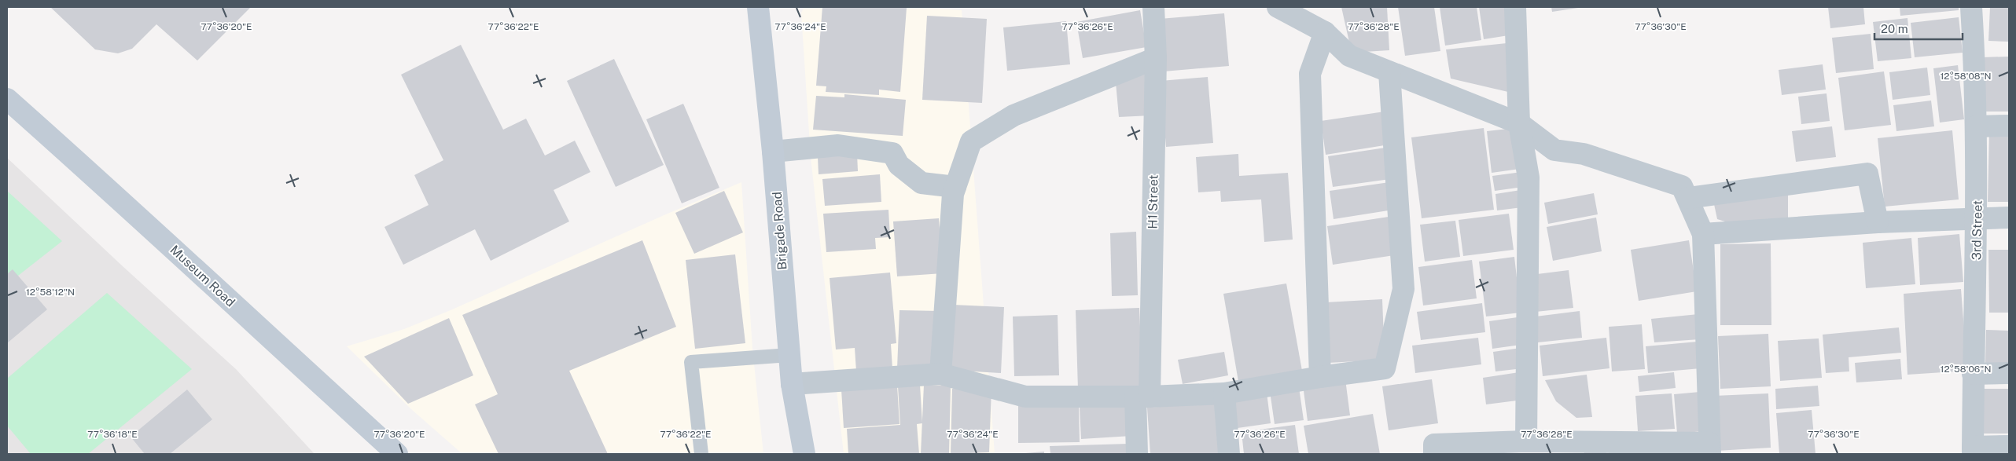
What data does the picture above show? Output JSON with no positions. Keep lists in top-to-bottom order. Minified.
{"streets":{"main road":["Brigade Road","Museum Road"],"street":["H1 Street","3rd Street"]},"scale_bar":"20 m","coordinates":["77°36'20\"E","77°36'22\"E","77°36'24\"E","77°36'26\"E","77°36'28\"E","77°36'30\"E","12°58'08\"N","12°58'12\"N","12°58'06\"N","77°36'18\"E"]}
